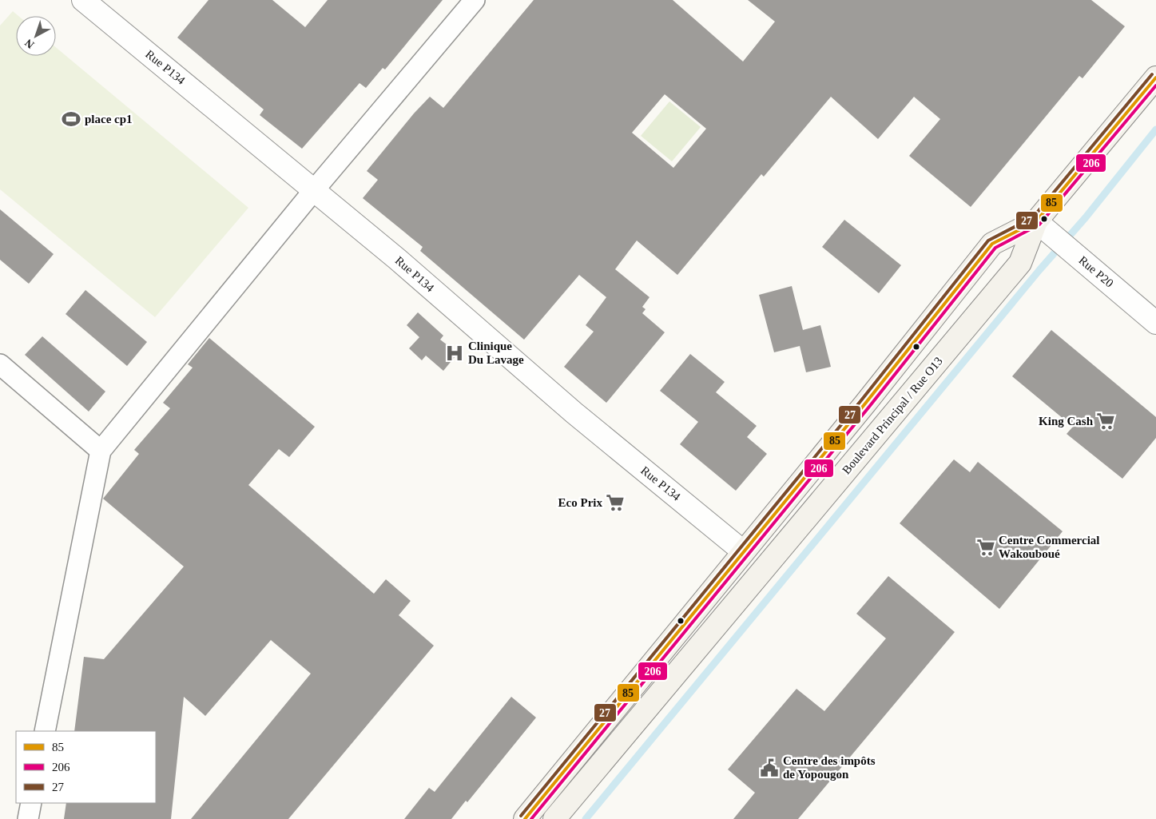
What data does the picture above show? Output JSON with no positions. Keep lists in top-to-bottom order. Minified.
{"streets":{"main road":["Boulevard Principal / Rue O13"],"street":["Rue P134","Rue P20"]},"crossings":[["Rue P20","Boulevard Principal / Rue O13"]],"places":{"sports":["place cp1"],"hospital":["Clinique Du Lavage"],"supermarket":["King Cash","Eco Prix","Centre Commercial Wakouboué"],"public building":["Centre des impôts de Yopougon"]},"lines":["transit line 27","transit line 85","transit line 206"],"legend":["85","206","27"],"north":"bottom left"}
